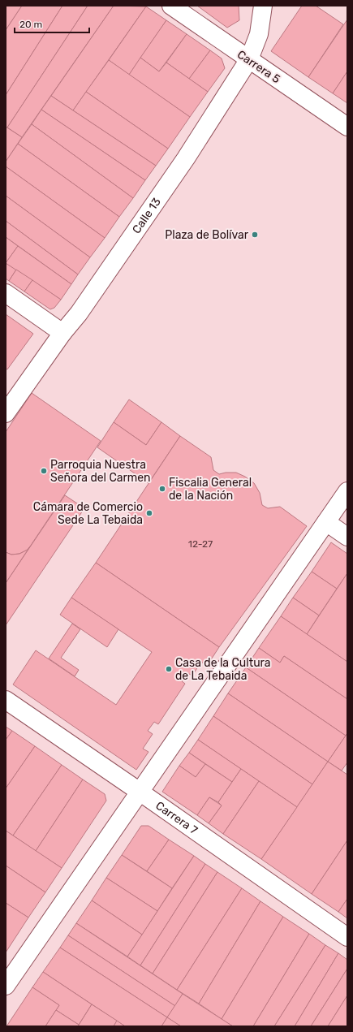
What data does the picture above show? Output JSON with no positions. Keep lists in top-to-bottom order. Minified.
{"streets":{"street":["Carrera 5","Calle 13","Carrera 7"]},"crossings":[["Carrera 5","Calle 13"]],"places":["Plaza de Bolívar","Parroquia Nuestra Señora del Carmen","Fiscalia General de la Nación","Cámara de Comercio Sede La Tebaida","Casa de la Cultura de La Tebaida"],"house_numbers":["12-27"],"scale_bar":"20 m"}
